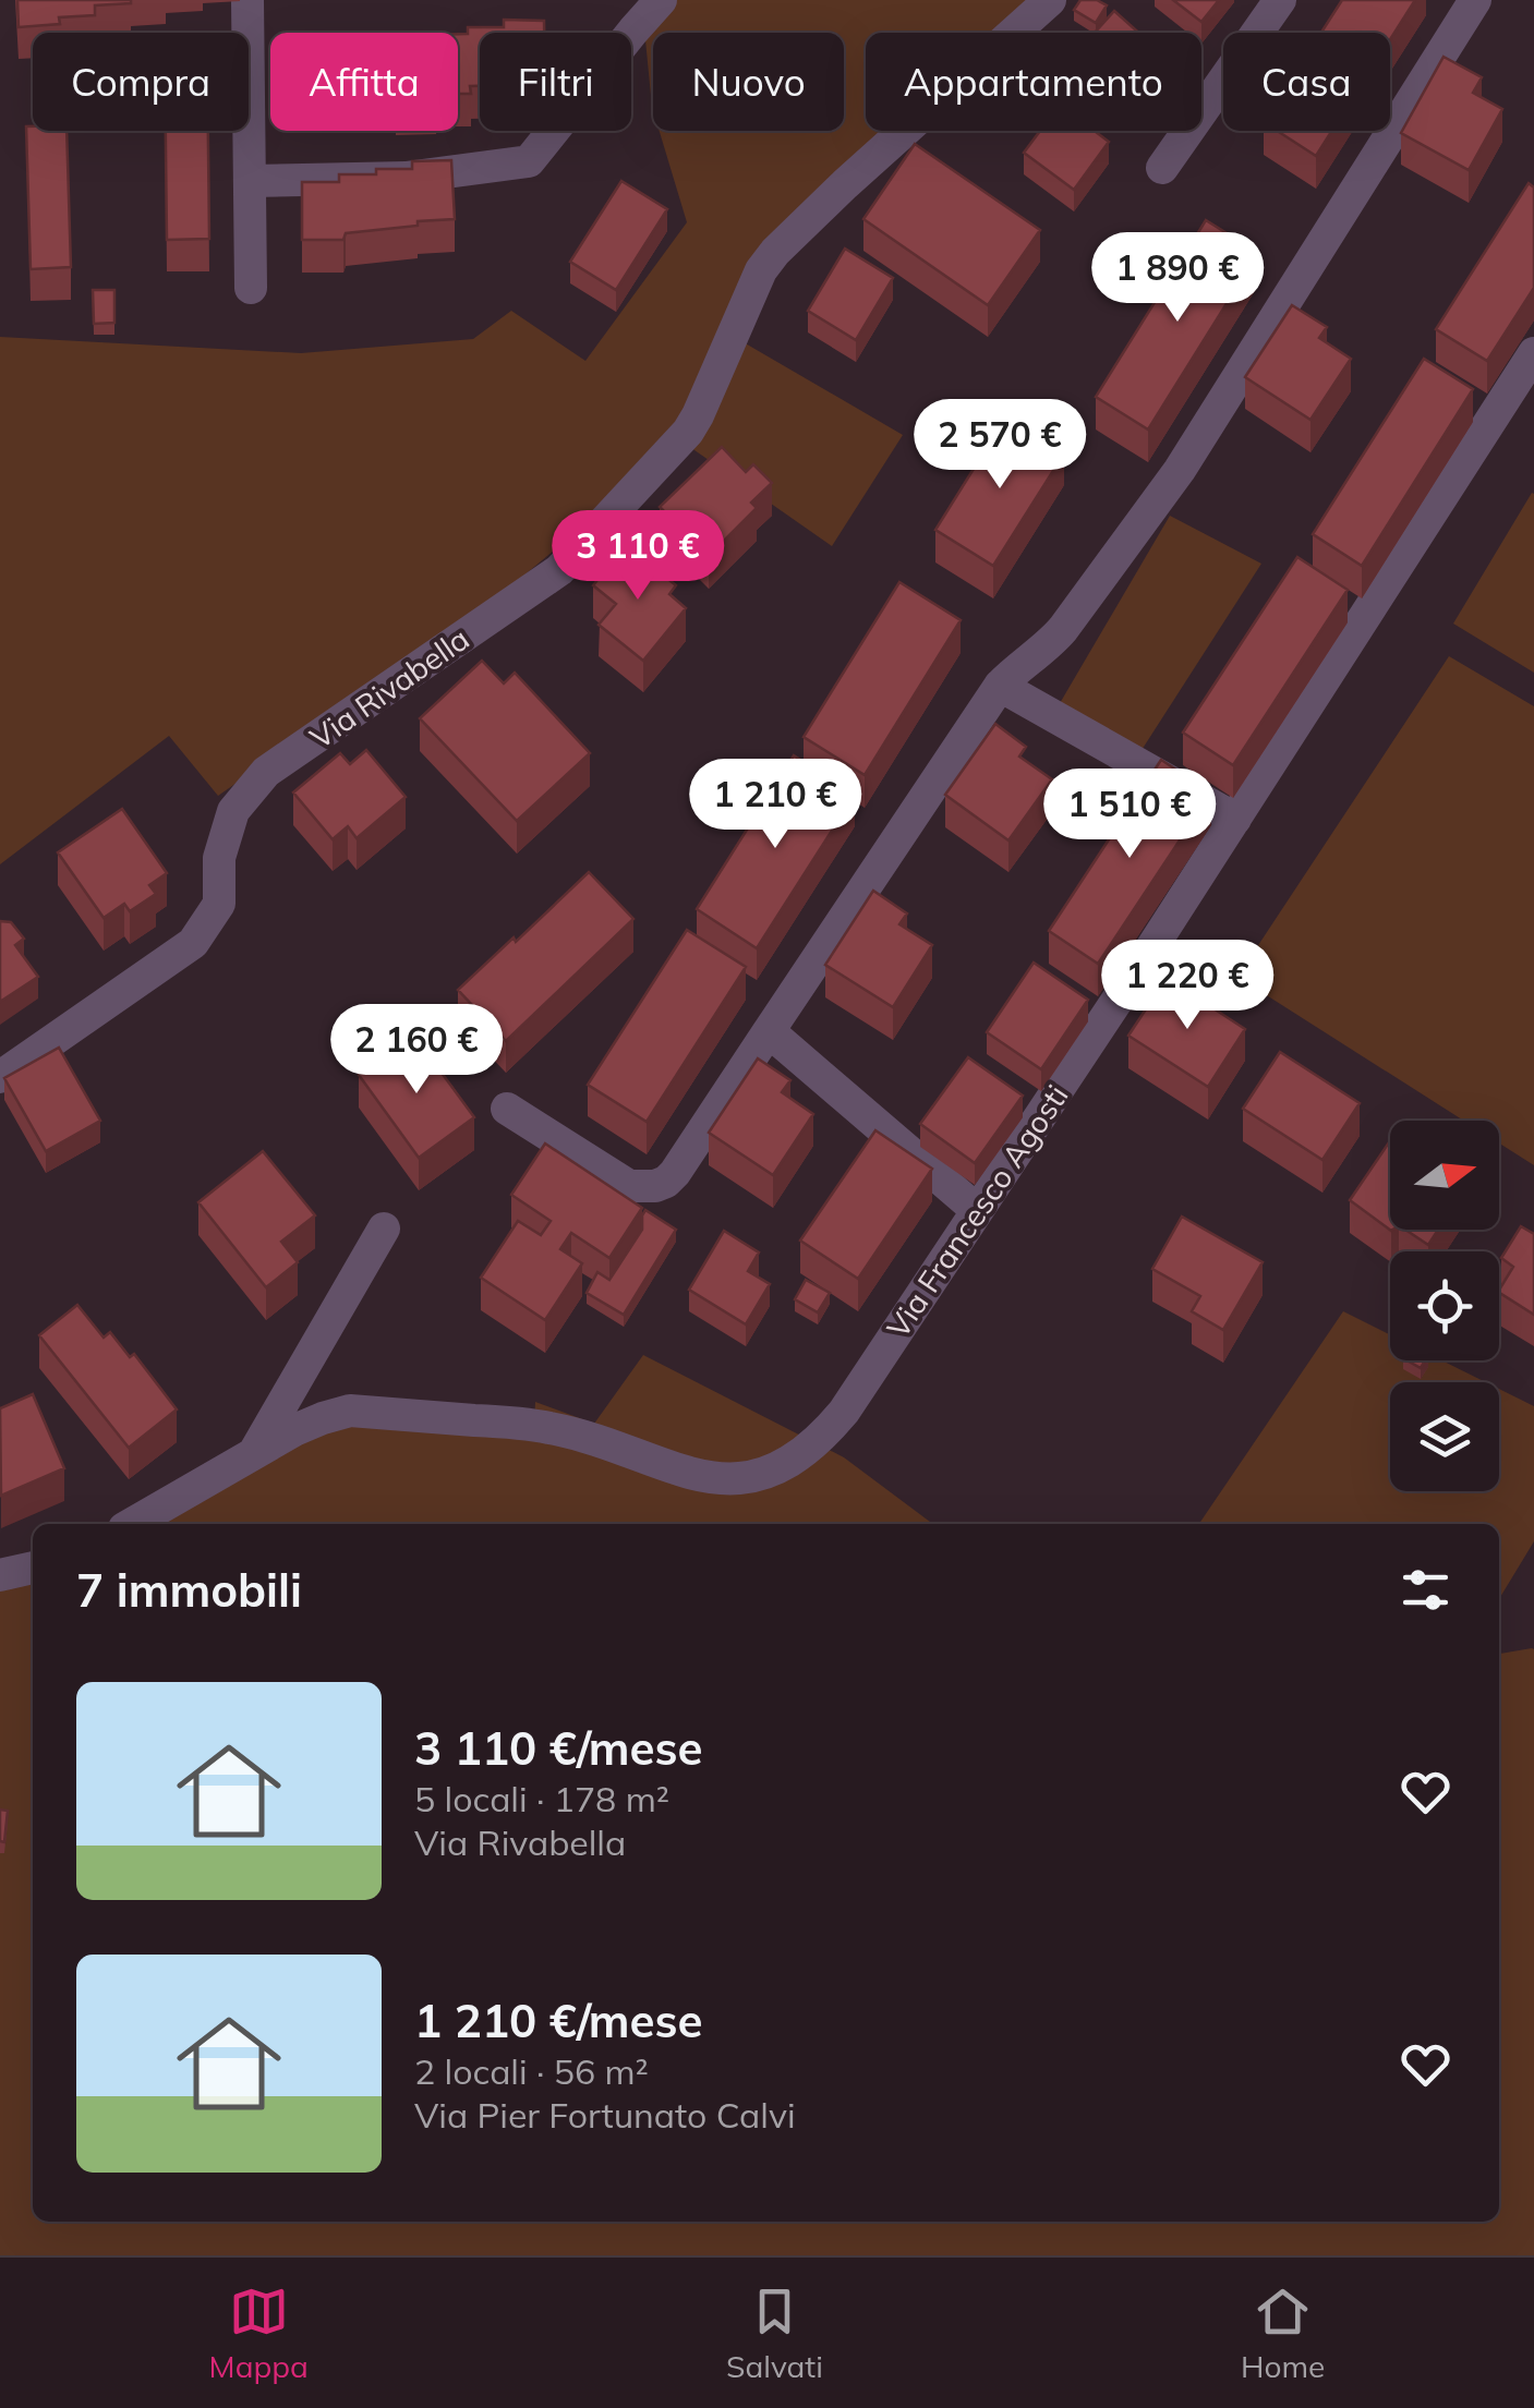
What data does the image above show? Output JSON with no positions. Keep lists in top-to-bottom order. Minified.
{"streets":{"street":["Via Rivabella","Via Francesco Agosti"]},"north":"right","page":{"chip":["Compra","Affitta","Filtri","Nuovo","Appartamento","Casa"],"price":["1 890 €","2 570 €","3 110 €","1 210 €","1 510 €","1 220 €","2 160 €"],"heading":"7 immobili","list":[{"name":"3 110 €/mese","note":"5 locali · 178 m² · Via Rivabella"},{"name":"1 210 €/mese","note":"2 locali · 56 m² · Via Pier Fortunato Calvi"}],"tabs":["Mappa","Salvati","Home"]}}
